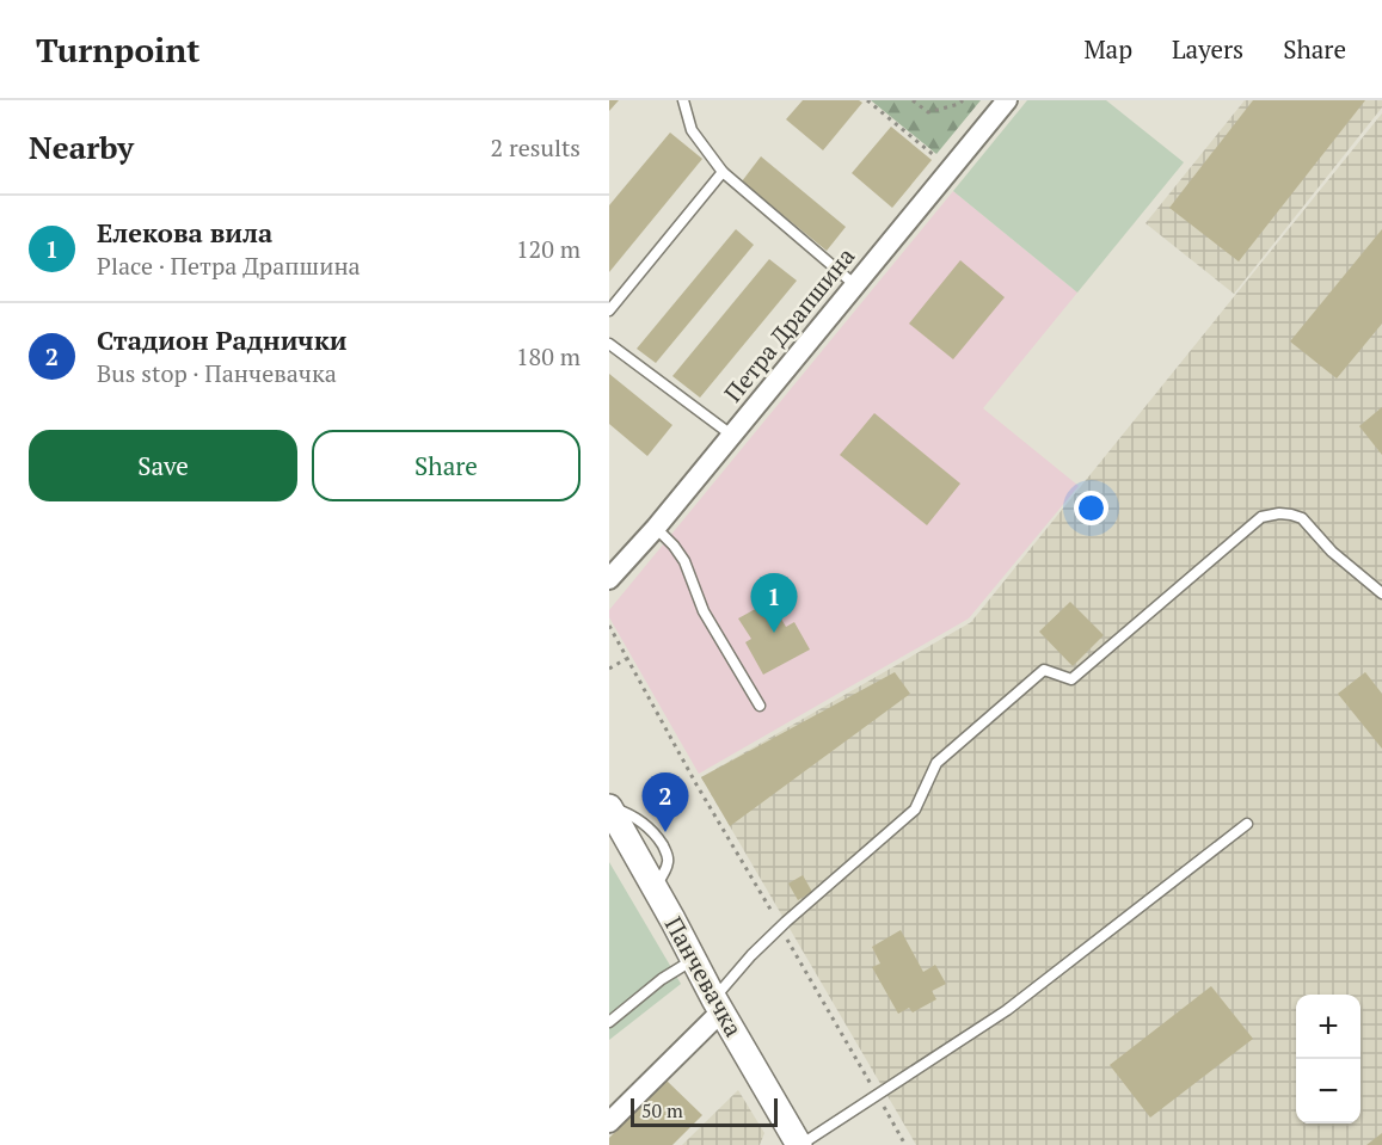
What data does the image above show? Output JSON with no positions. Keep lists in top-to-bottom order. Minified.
{"streets":{"street":["Петра Драпшина","Панчевачка"]},"scale_bar":"50 m","page":{"header":"Turnpoint","nav":["Map","Layers","Share"],"heading":["Nearby","2 results"],"list":[{"mark":"1","name":"Елекова вила","note":"Place · Петра Драпшина","value":"120 m"},{"mark":"2","name":"Стадион Раднички","note":"Bus stop · Панчевачка","value":"180 m"}],"buttons":["Save","Share"],"pins":["1","2"],"map_buttons":["+","−"],"scale":"50 m"}}
